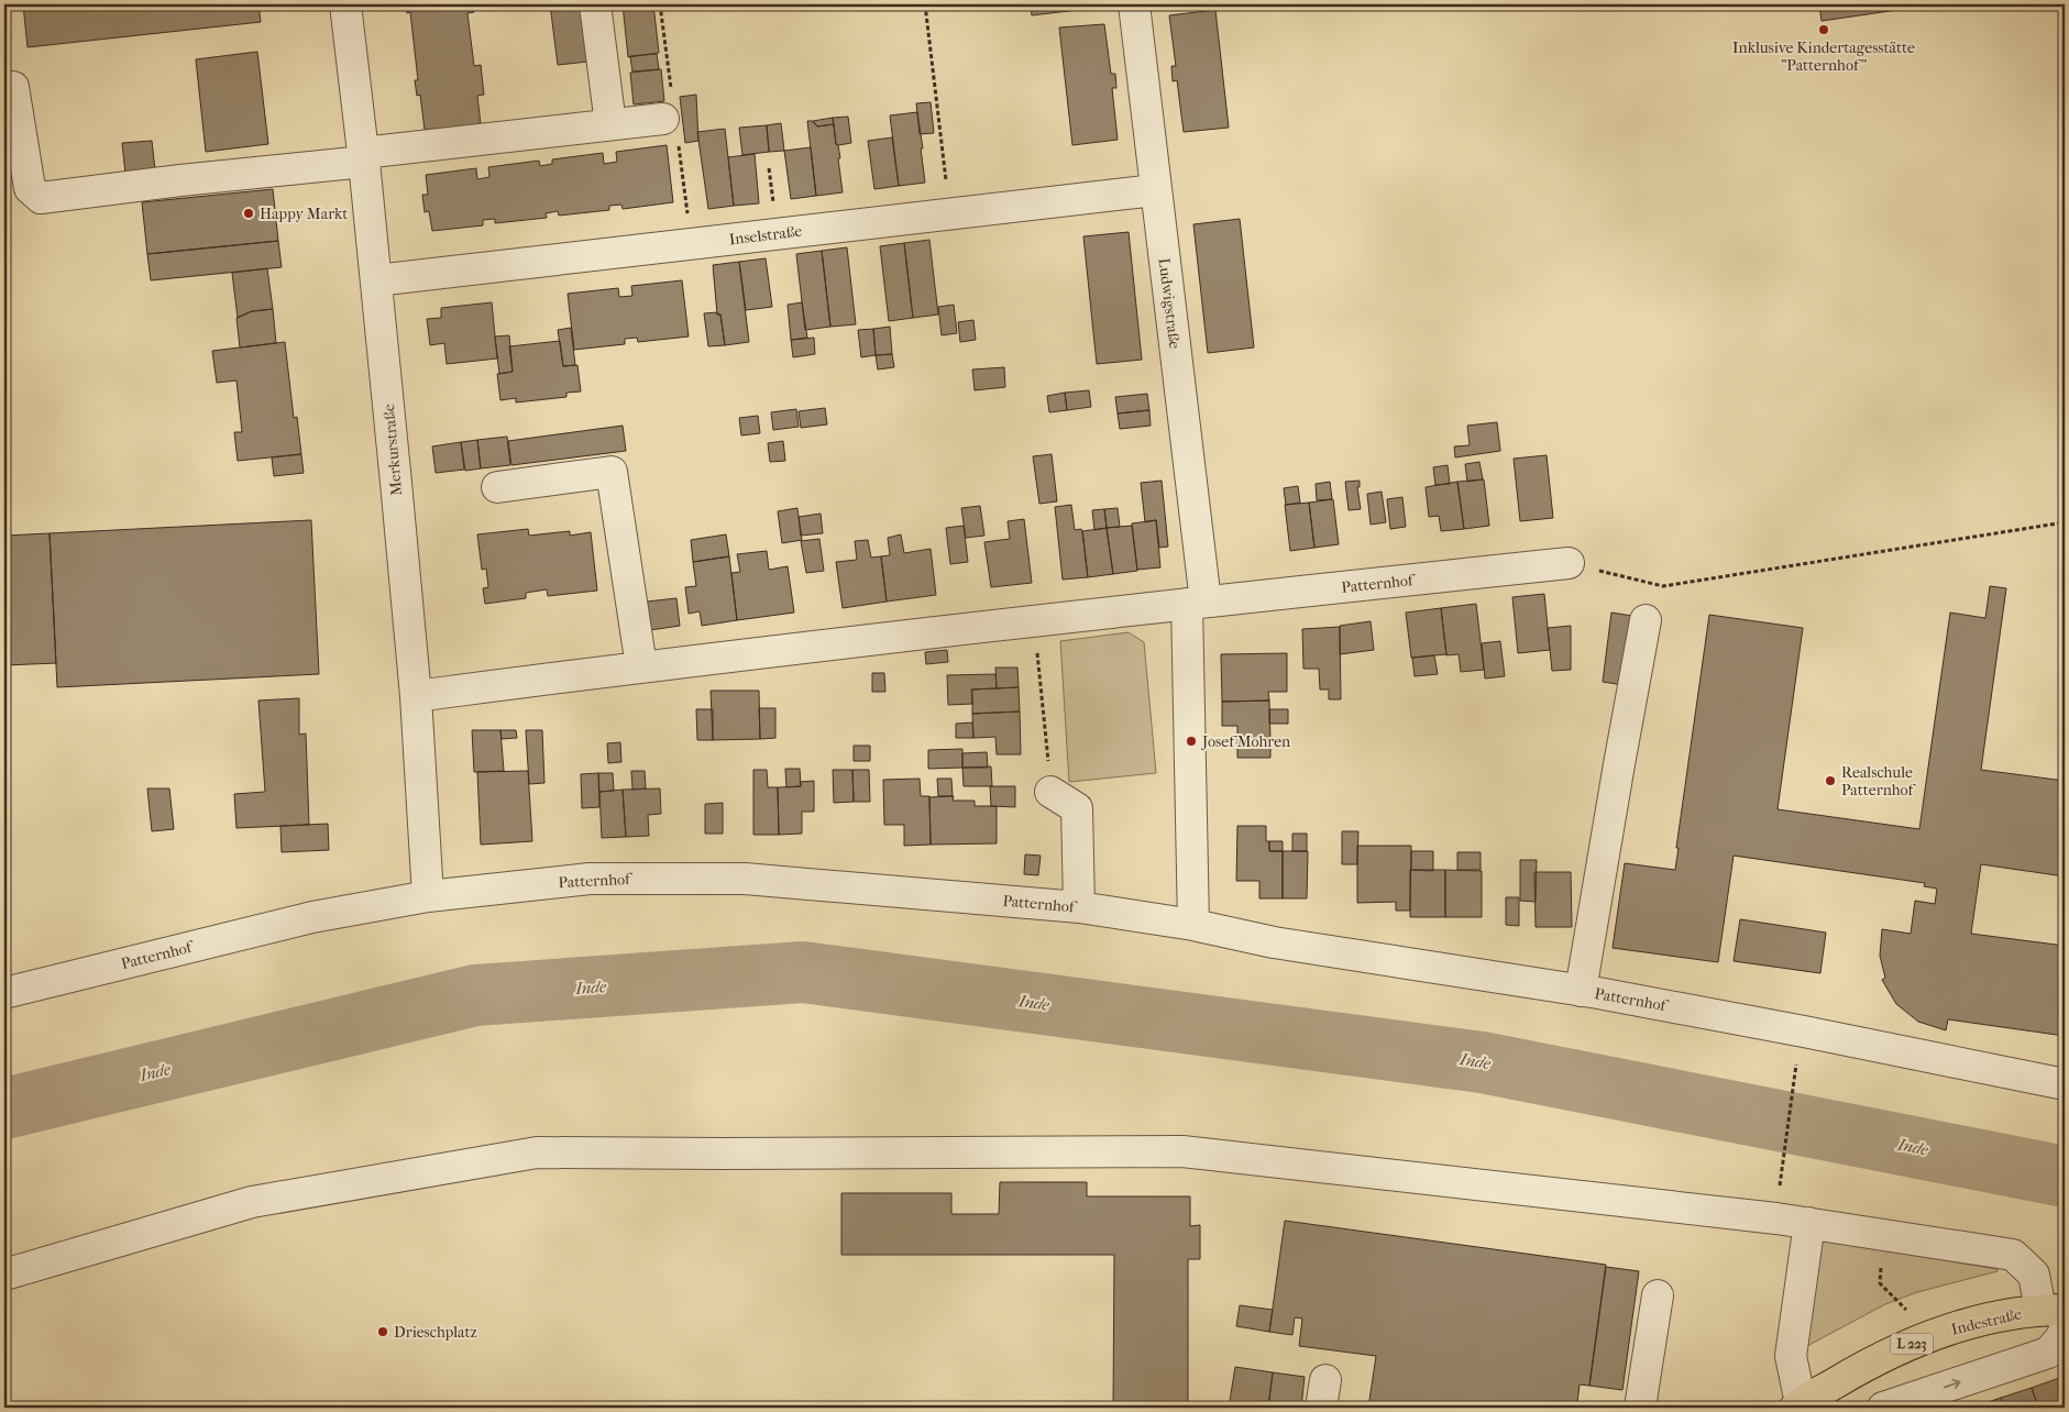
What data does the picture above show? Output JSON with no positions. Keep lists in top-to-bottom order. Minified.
{"streets":{"main road":["Indestraße","L 223"],"street":["Inselstraße","Ludwigstraße","Merkurstraße","Patternhof"]},"crossings":[["Inselstraße","Ludwigstraße"],["Inselstraße","Merkurstraße"],["Ludwigstraße","Patternhof"],["Merkurstraße","Patternhof"]],"water":["Inde"],"places":["Inklusive Kindertagesstätte \"Patternhof\"","Happy Markt","Josef Mohren","Realschule Patternhof","Drieschplatz"]}
